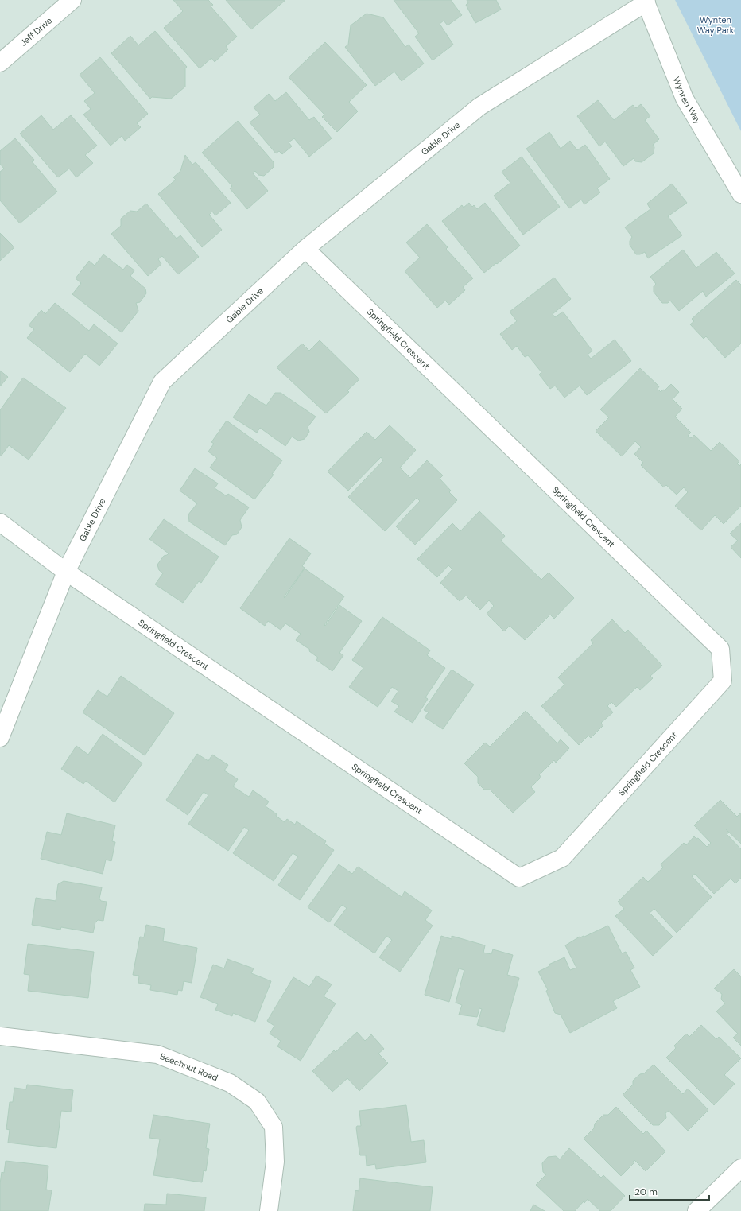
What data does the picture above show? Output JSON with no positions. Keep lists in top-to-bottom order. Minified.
{"streets":{"street":["Jeff Drive","Wynten Way","Gable Drive","Springfield Crescent","Beechnut Road"]},"crossings":[["Wynten Way","Gable Drive"],["Gable Drive","Springfield Crescent"]],"parks":["Wynten Way Park"],"scale_bar":"20 m"}
